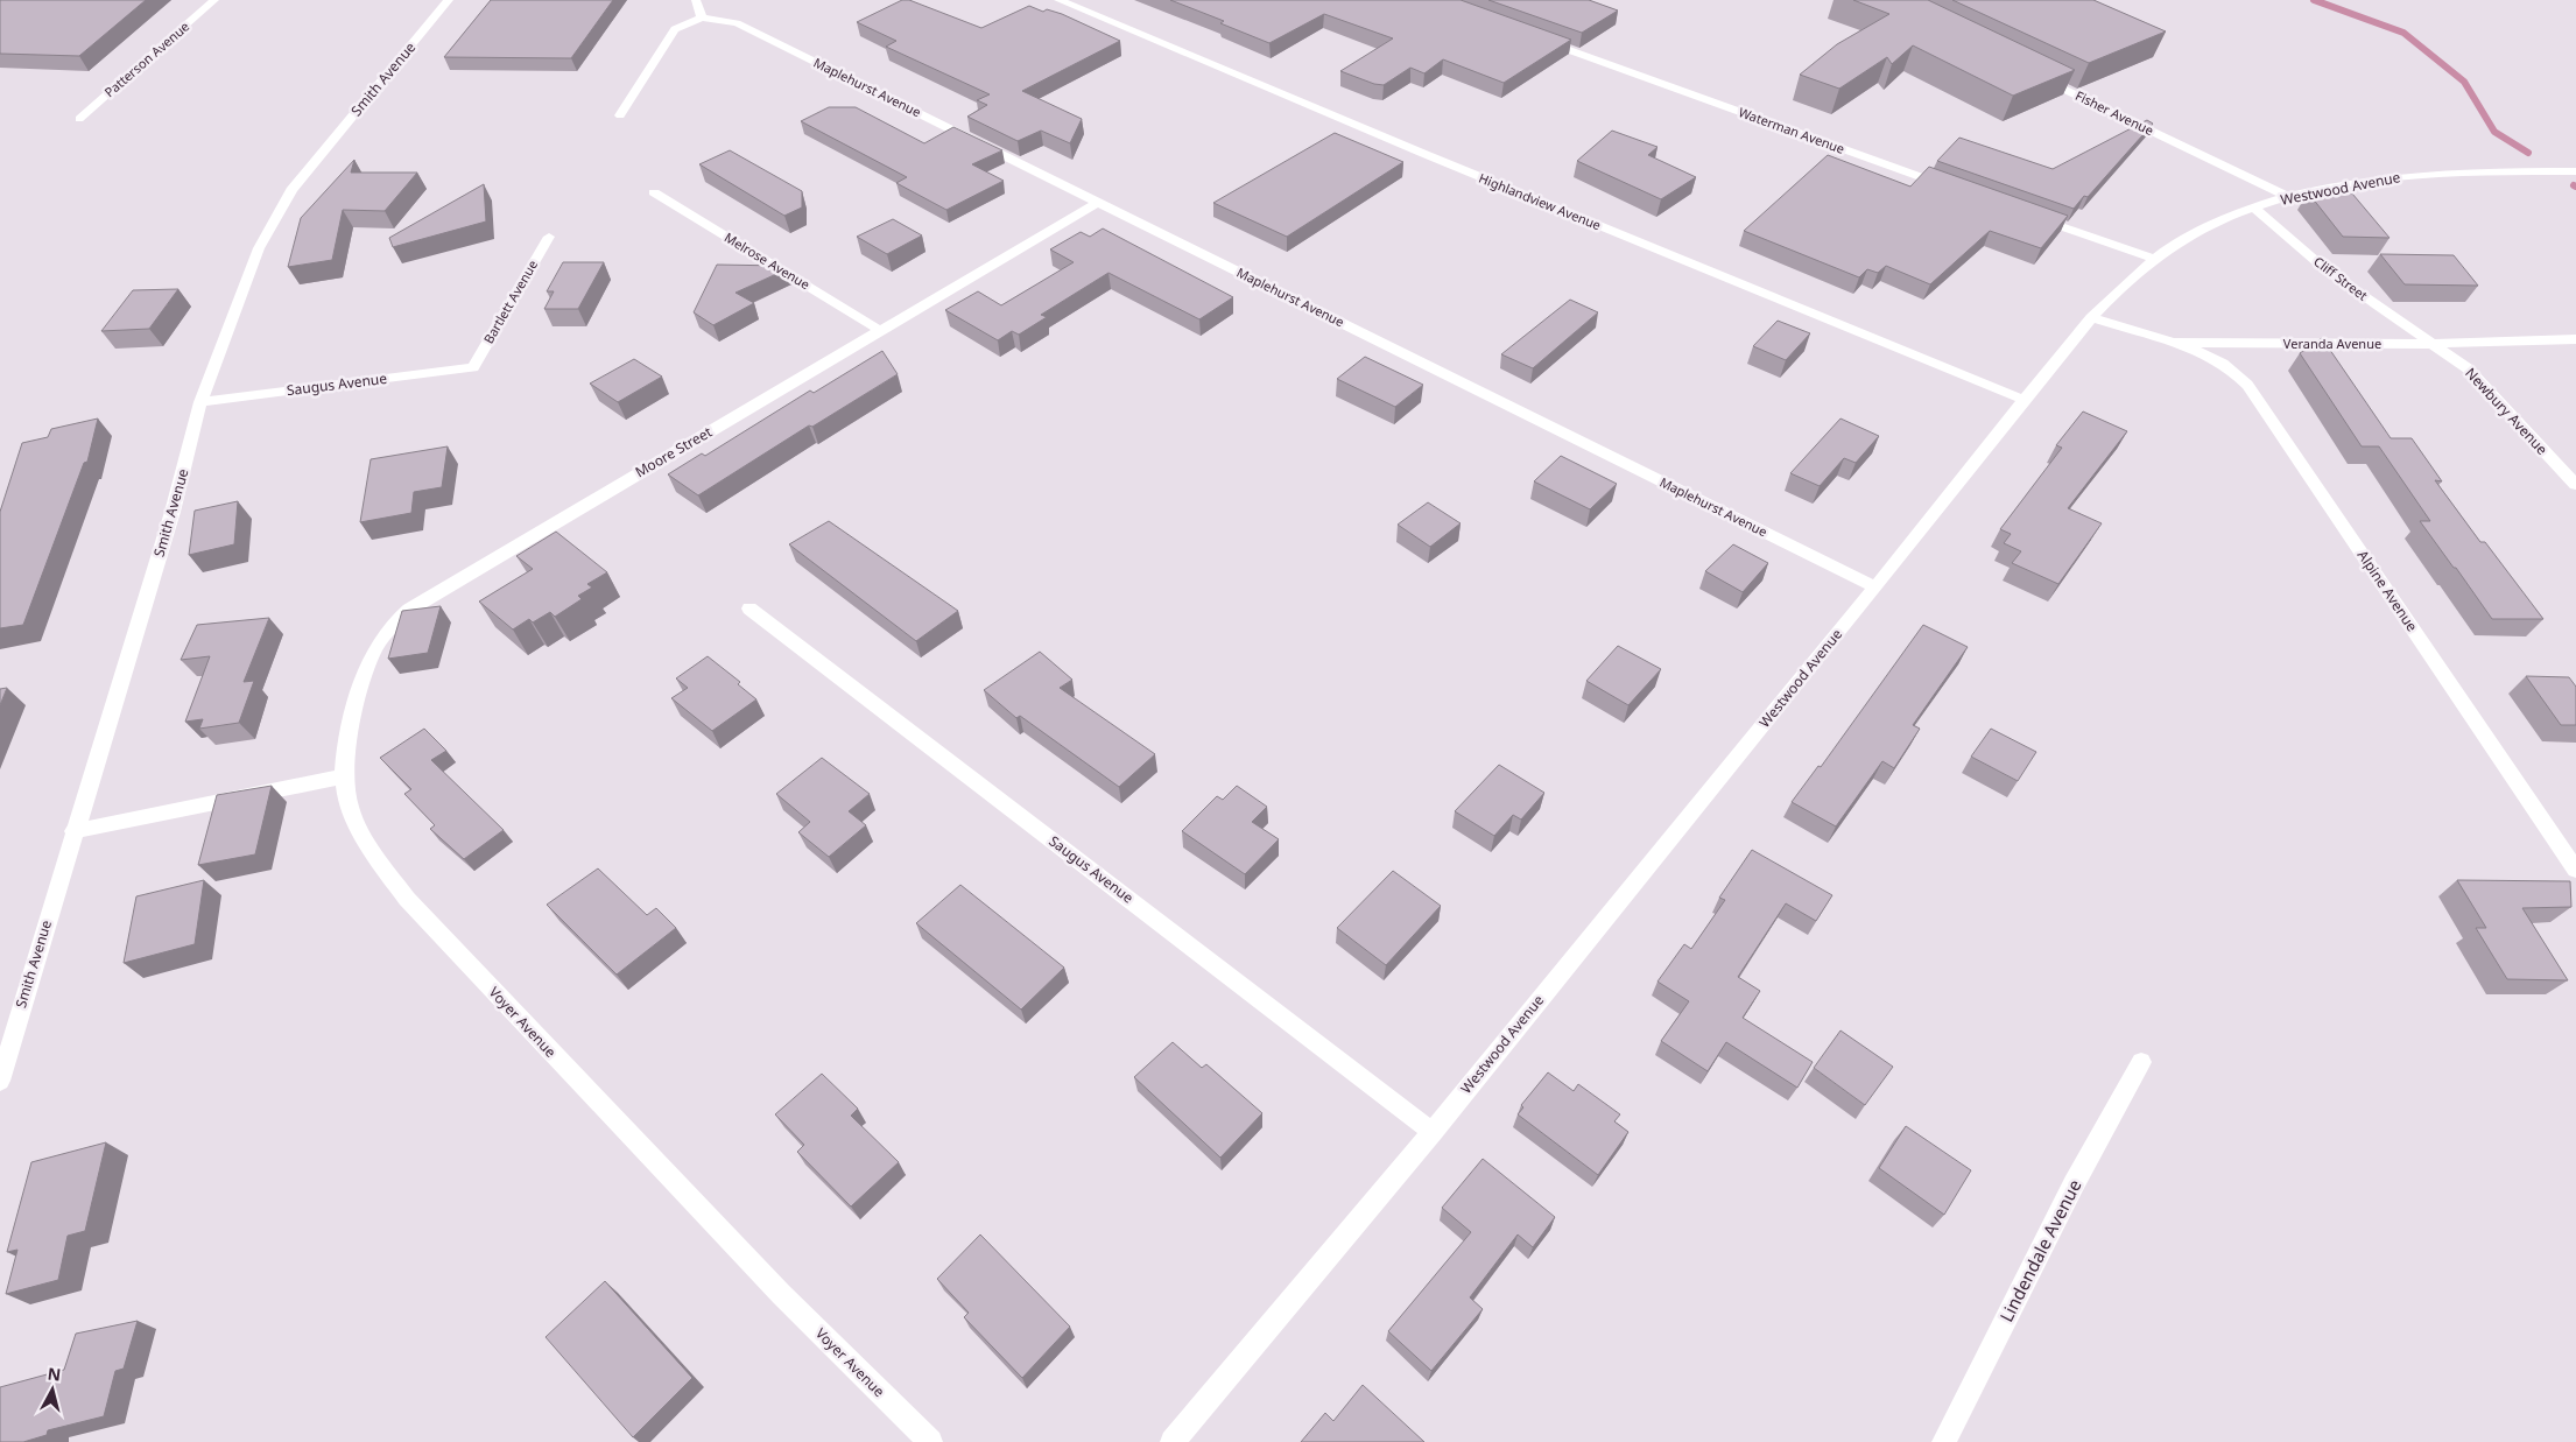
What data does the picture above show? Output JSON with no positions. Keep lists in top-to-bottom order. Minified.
{"streets":{"street":["Patterson Avenue","Smith Avenue","Maplehurst Avenue","Fisher Avenue","Waterman Avenue","Westwood Avenue","Highlandview Avenue","Melrose Avenue","Cliff Street","Bartlett Avenue","Veranda Avenue","Saugus Avenue","Newbury Avenue","Moore Street","Alpine Avenue","Voyer Avenue","Lindendale Avenue"]},"crossings":[["Smith Avenue","Saugus Avenue"],["Maplehurst Avenue","Westwood Avenue"],["Maplehurst Avenue","Moore Street"],["Fisher Avenue","Westwood Avenue"],["Westwood Avenue","Highlandview Avenue"],["Westwood Avenue","Cliff Street"],["Westwood Avenue","Veranda Avenue"],["Westwood Avenue","Saugus Avenue"],["Melrose Avenue","Moore Street"],["Cliff Street","Veranda Avenue"],["Cliff Street","Newbury Avenue"],["Bartlett Avenue","Saugus Avenue"],["Veranda Avenue","Newbury Avenue"],["Veranda Avenue","Alpine Avenue"],["Moore Street","Voyer Avenue"]],"north":"top"}
